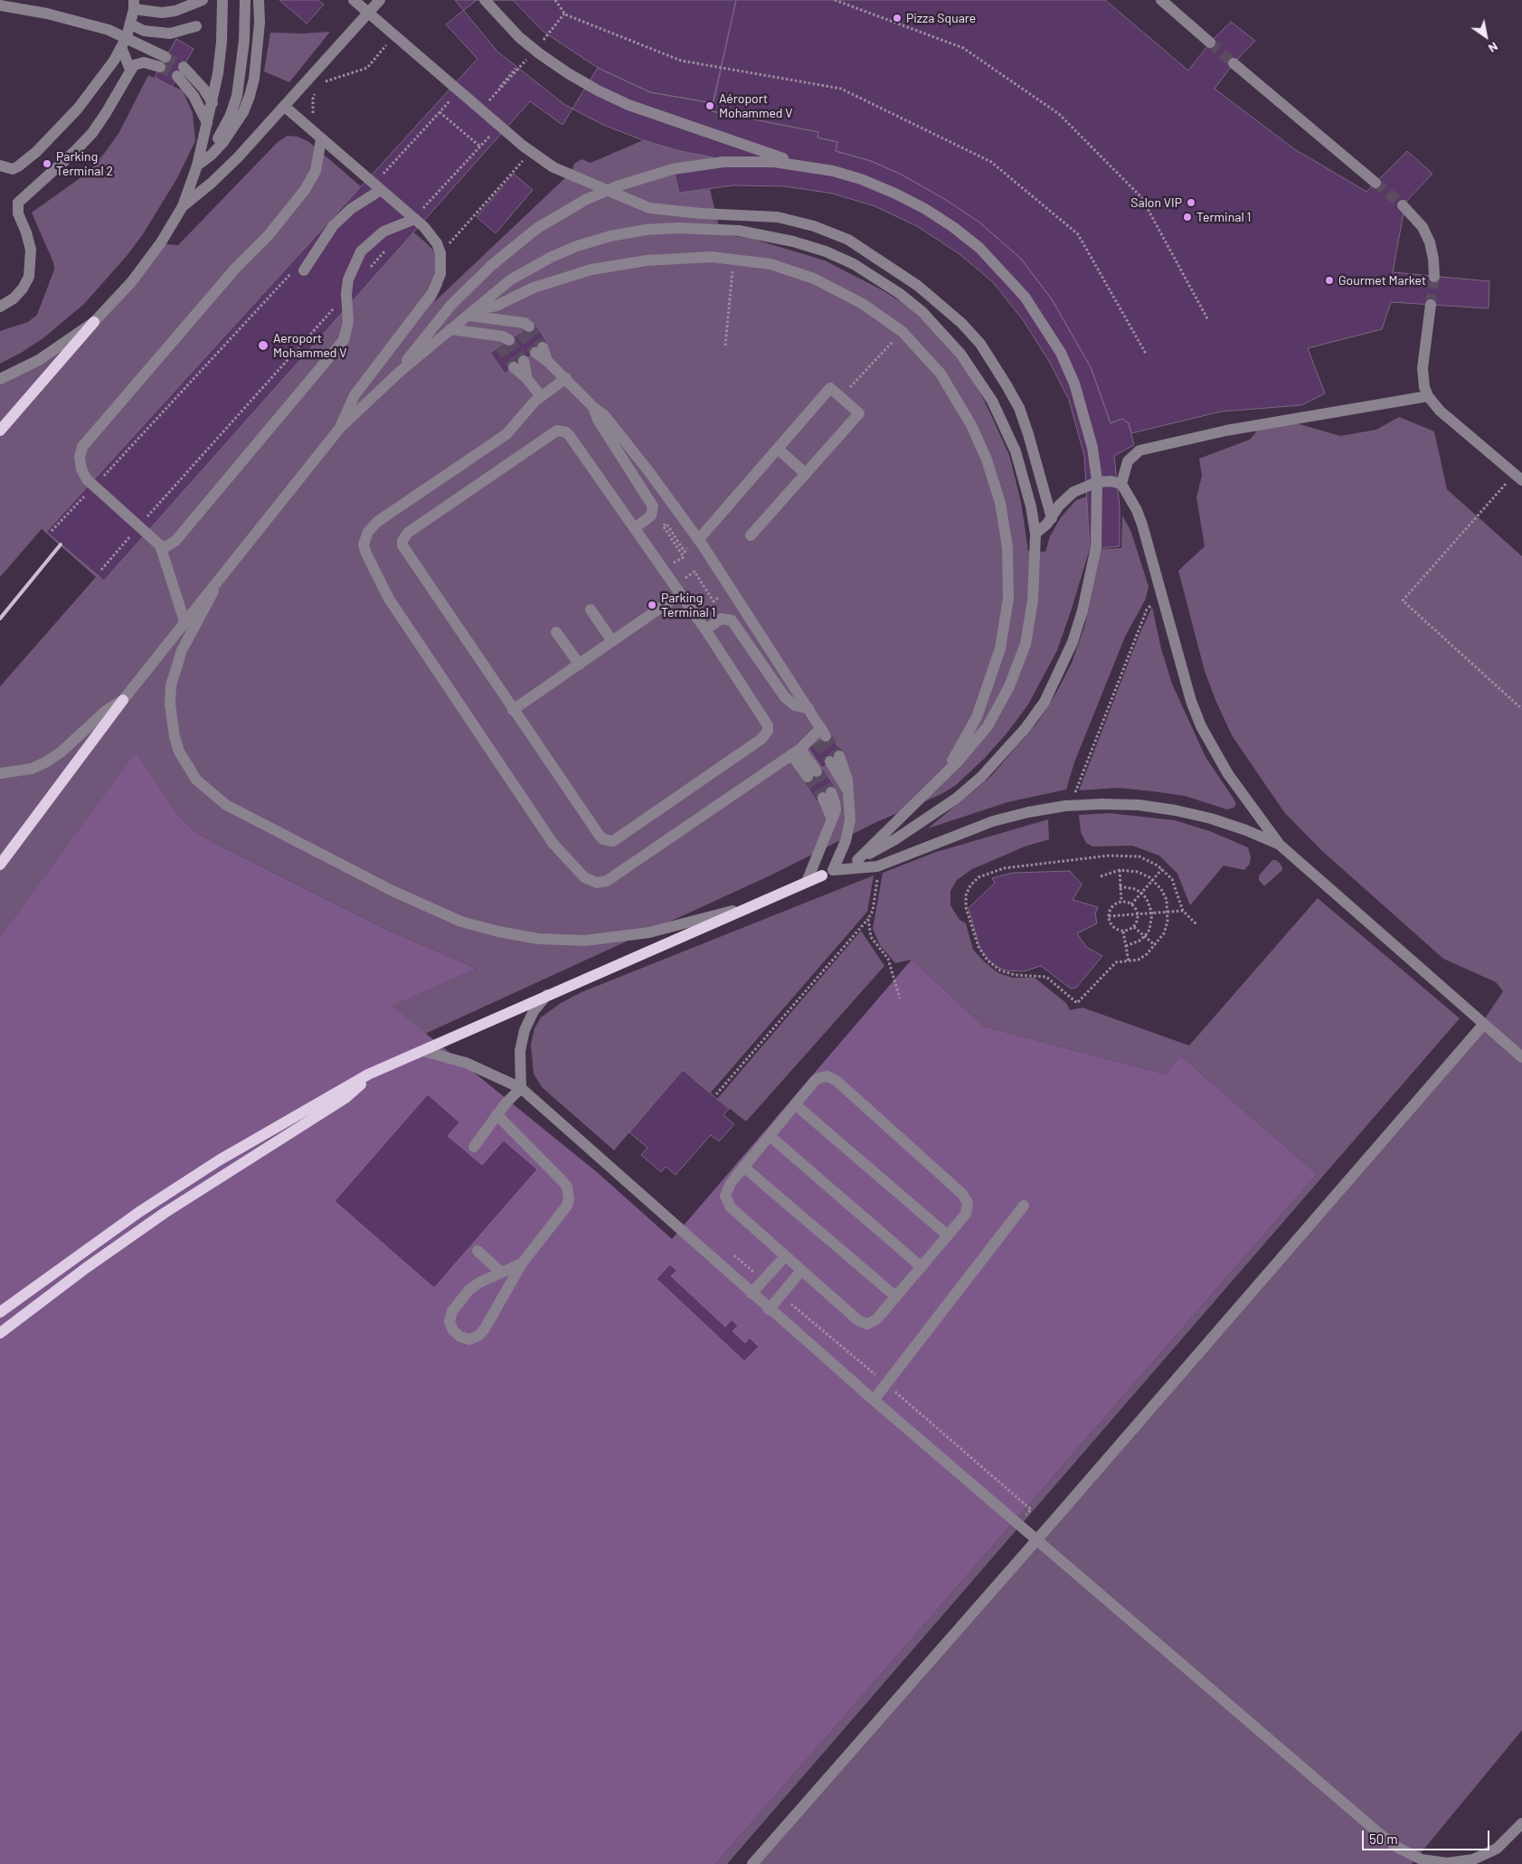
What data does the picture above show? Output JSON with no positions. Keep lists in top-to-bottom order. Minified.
{"places":["Pizza Square","Aéroport Mohammed V","Parking Terminal 2","Salon VIP","Terminal 1","Gourmet Market","Aeroport Mohammed V","Parking Terminal 1"],"scale_bar":"50 m","north":"bottom right"}
